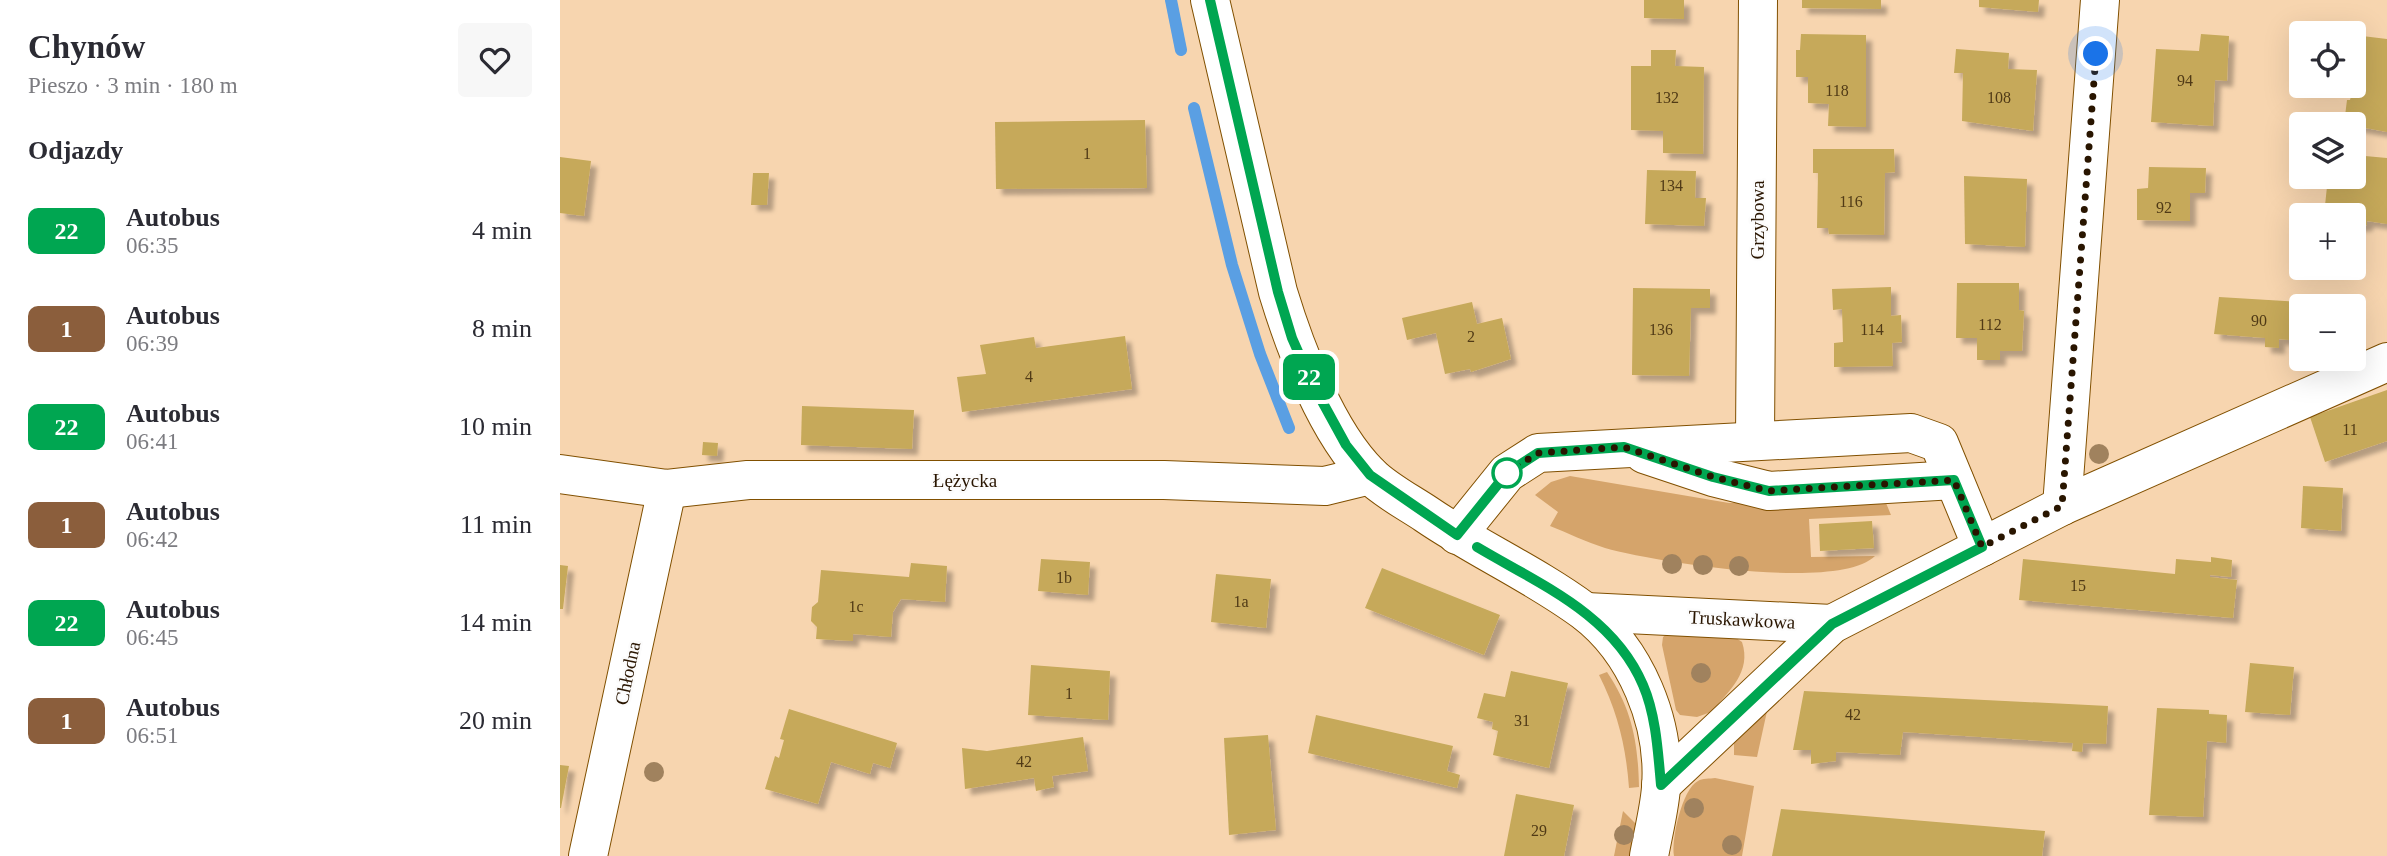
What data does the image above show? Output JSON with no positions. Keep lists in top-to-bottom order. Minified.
{"streets":{"street":["Grzybowa","Łężycka","Truskawkowa","Chłodna"]},"crossings":[["Łężycka","Truskawkowa"],["Łężycka","Chłodna"]],"lines":["bus line 22"],"house_numbers":["94","118","132","108","1","134","116","92","90","112","136","114","2","4","11","1b","15","1a","1c","1","42","31","42","29"],"page":{"heading":[["Chynów","Pieszo · 3 min · 180 m"],"Odjazdy"],"on_map":"22","map_buttons":["+","−"],"list":[{"mark":"22","name":"Autobus","note":"06:35","value":"4 min"},{"mark":"1","name":"Autobus","note":"06:39","value":"8 min"},{"mark":"22","name":"Autobus","note":"06:41","value":"10 min"},{"mark":"1","name":"Autobus","note":"06:42","value":"11 min"},{"mark":"22","name":"Autobus","note":"06:45","value":"14 min"},{"mark":"1","name":"Autobus","note":"06:51","value":"20 min"}]}}
